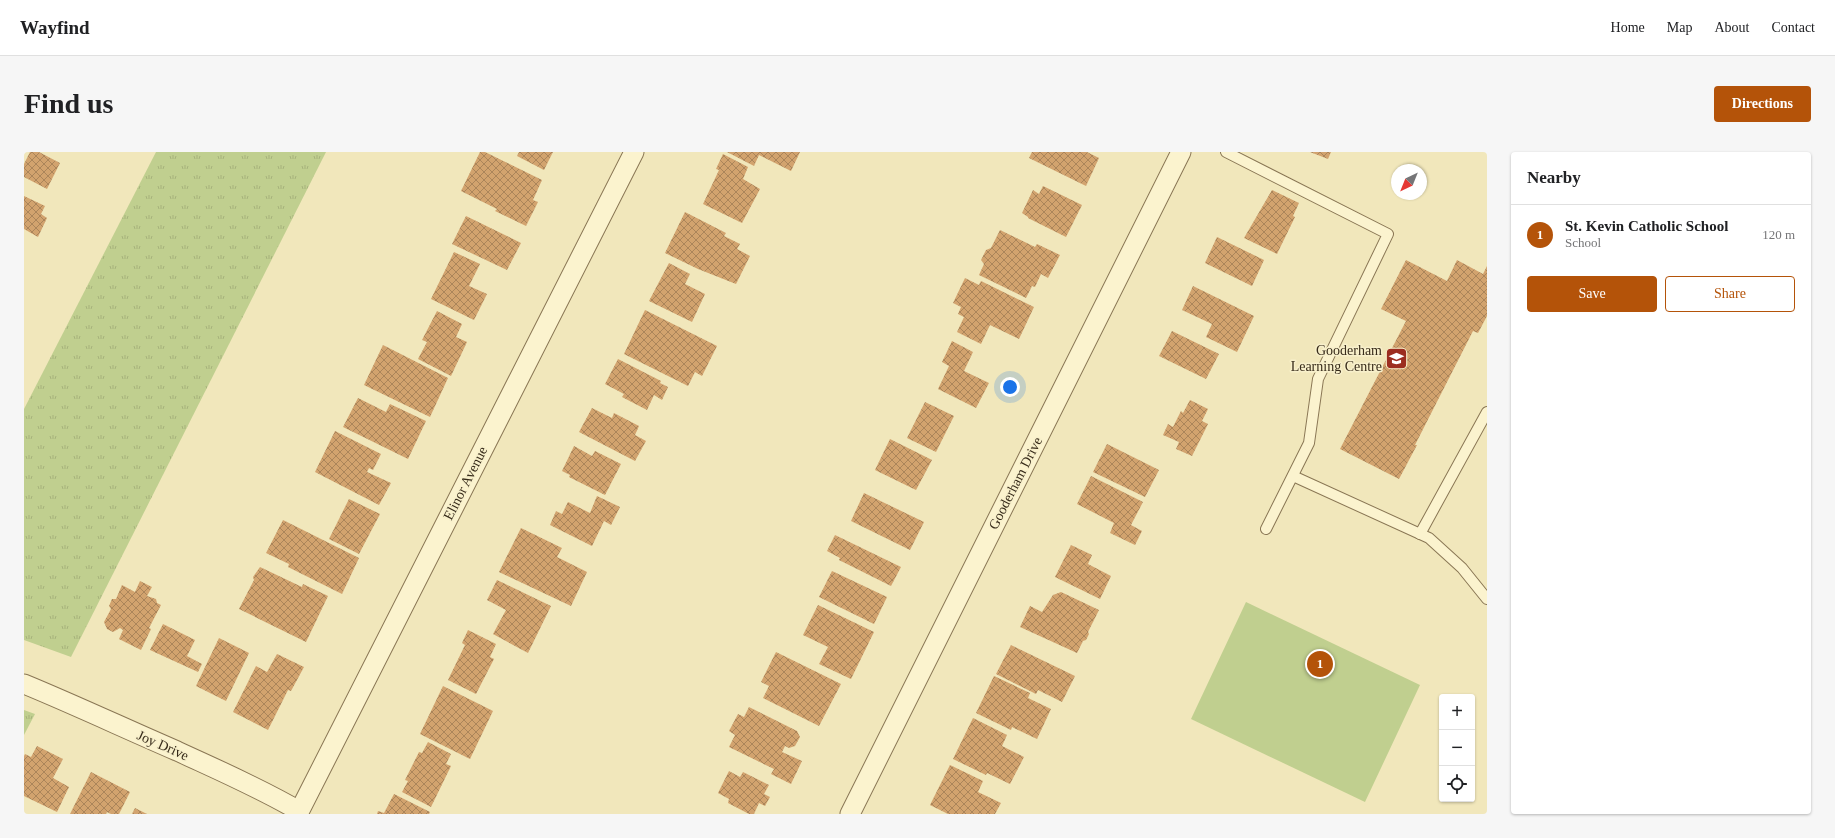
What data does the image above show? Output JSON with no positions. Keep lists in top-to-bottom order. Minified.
{"streets":{"street":["Elinor Avenue","Gooderham Drive","Joy Drive"]},"crossings":[["Elinor Avenue","Joy Drive"]],"places":{"school or university":["Gooderham Learning Centre"]},"north":"bottom left","page":{"header":"Wayfind","nav":["Home","Map","About","Contact"],"buttons":["Directions",["Save","Share"]],"title":"Find us","heading":"Nearby","list":[{"mark":"1","name":"St. Kevin Catholic School","note":"School","value":"120 m"}],"pins":"1","map_buttons":["+","−"]}}
